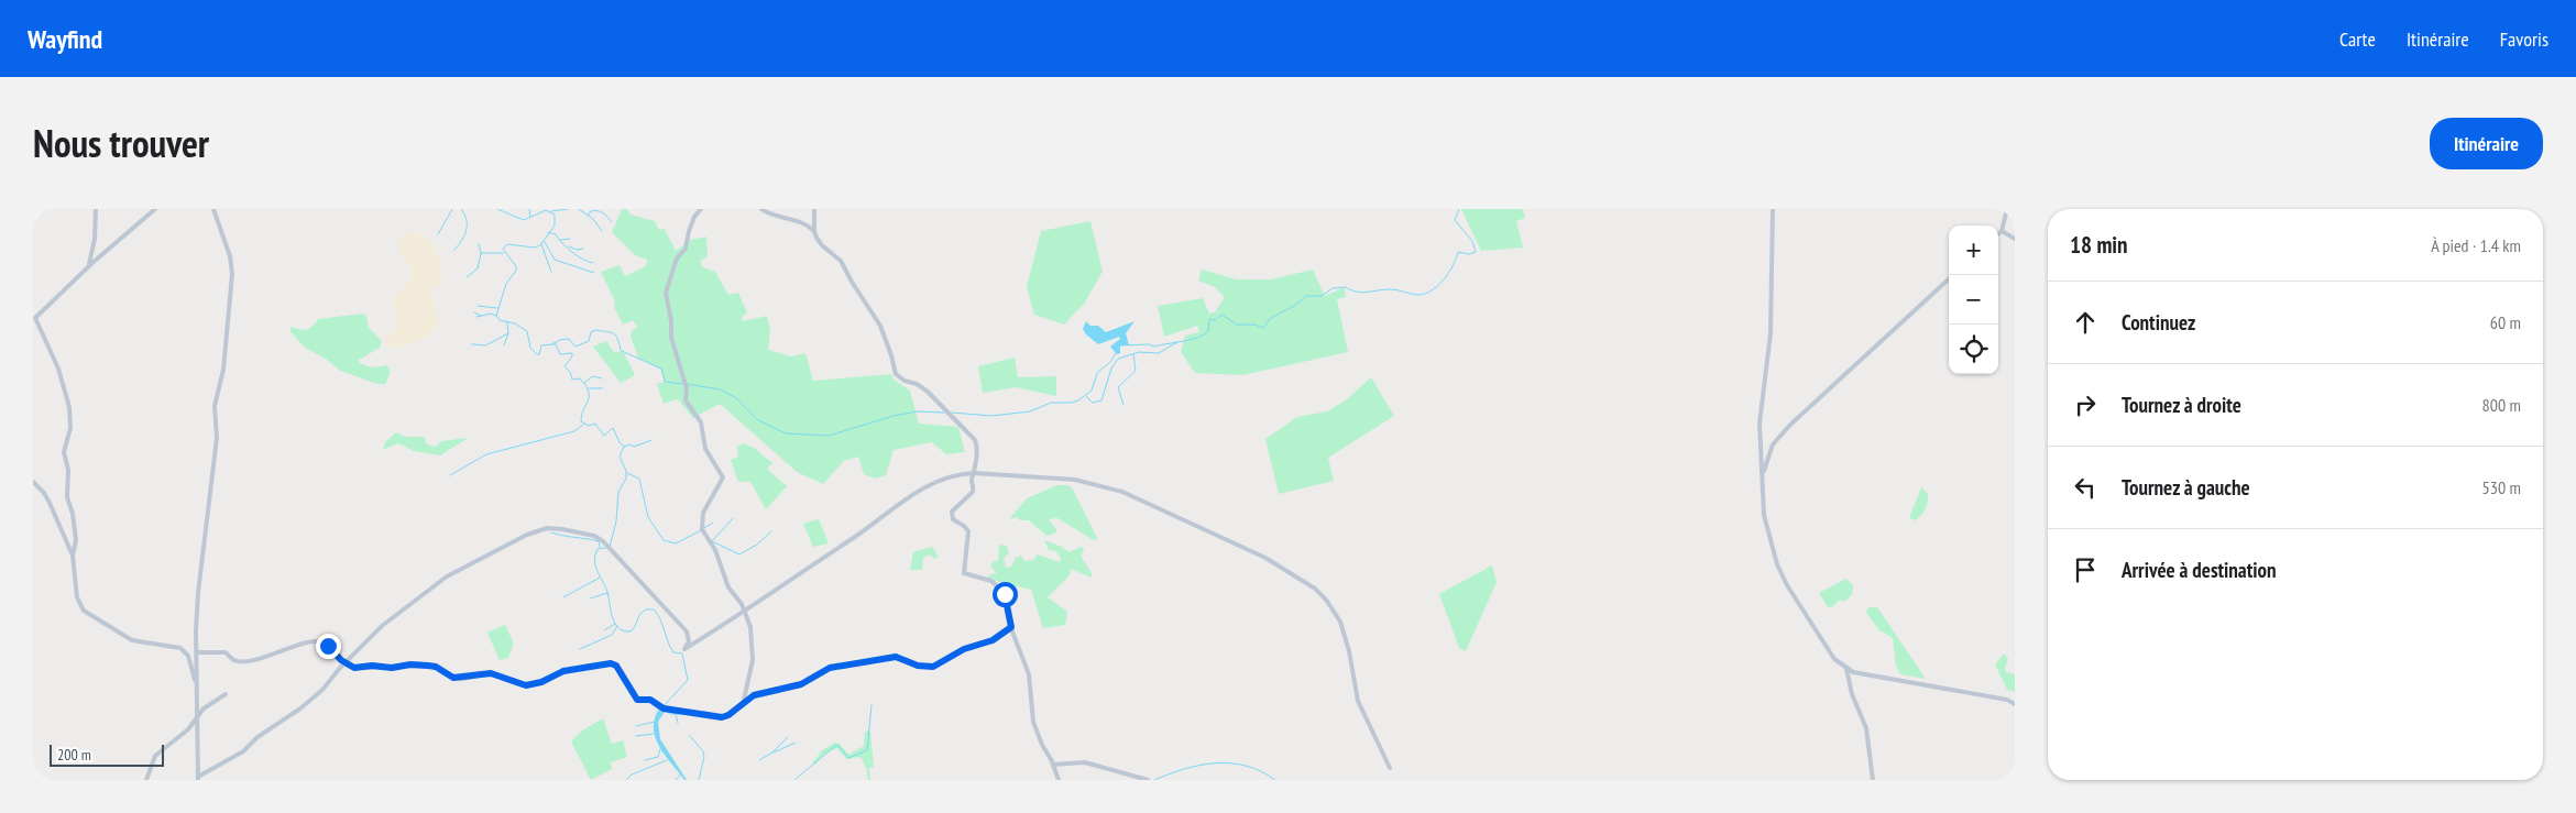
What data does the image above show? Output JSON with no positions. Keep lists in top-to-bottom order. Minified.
{"scale_bar":"200 m","page":{"header":"Wayfind","nav":["Carte","Itinéraire","Favoris"],"title":"Nous trouver","buttons":"Itinéraire","heading":["18 min","À pied · 1.4 km"],"map_buttons":["+","−"],"list":[["Continuez","60 m"],["Tournez à droite","800 m"],["Tournez à gauche","530 m"],"Arrivée à destination"],"scale":"200 m"}}
